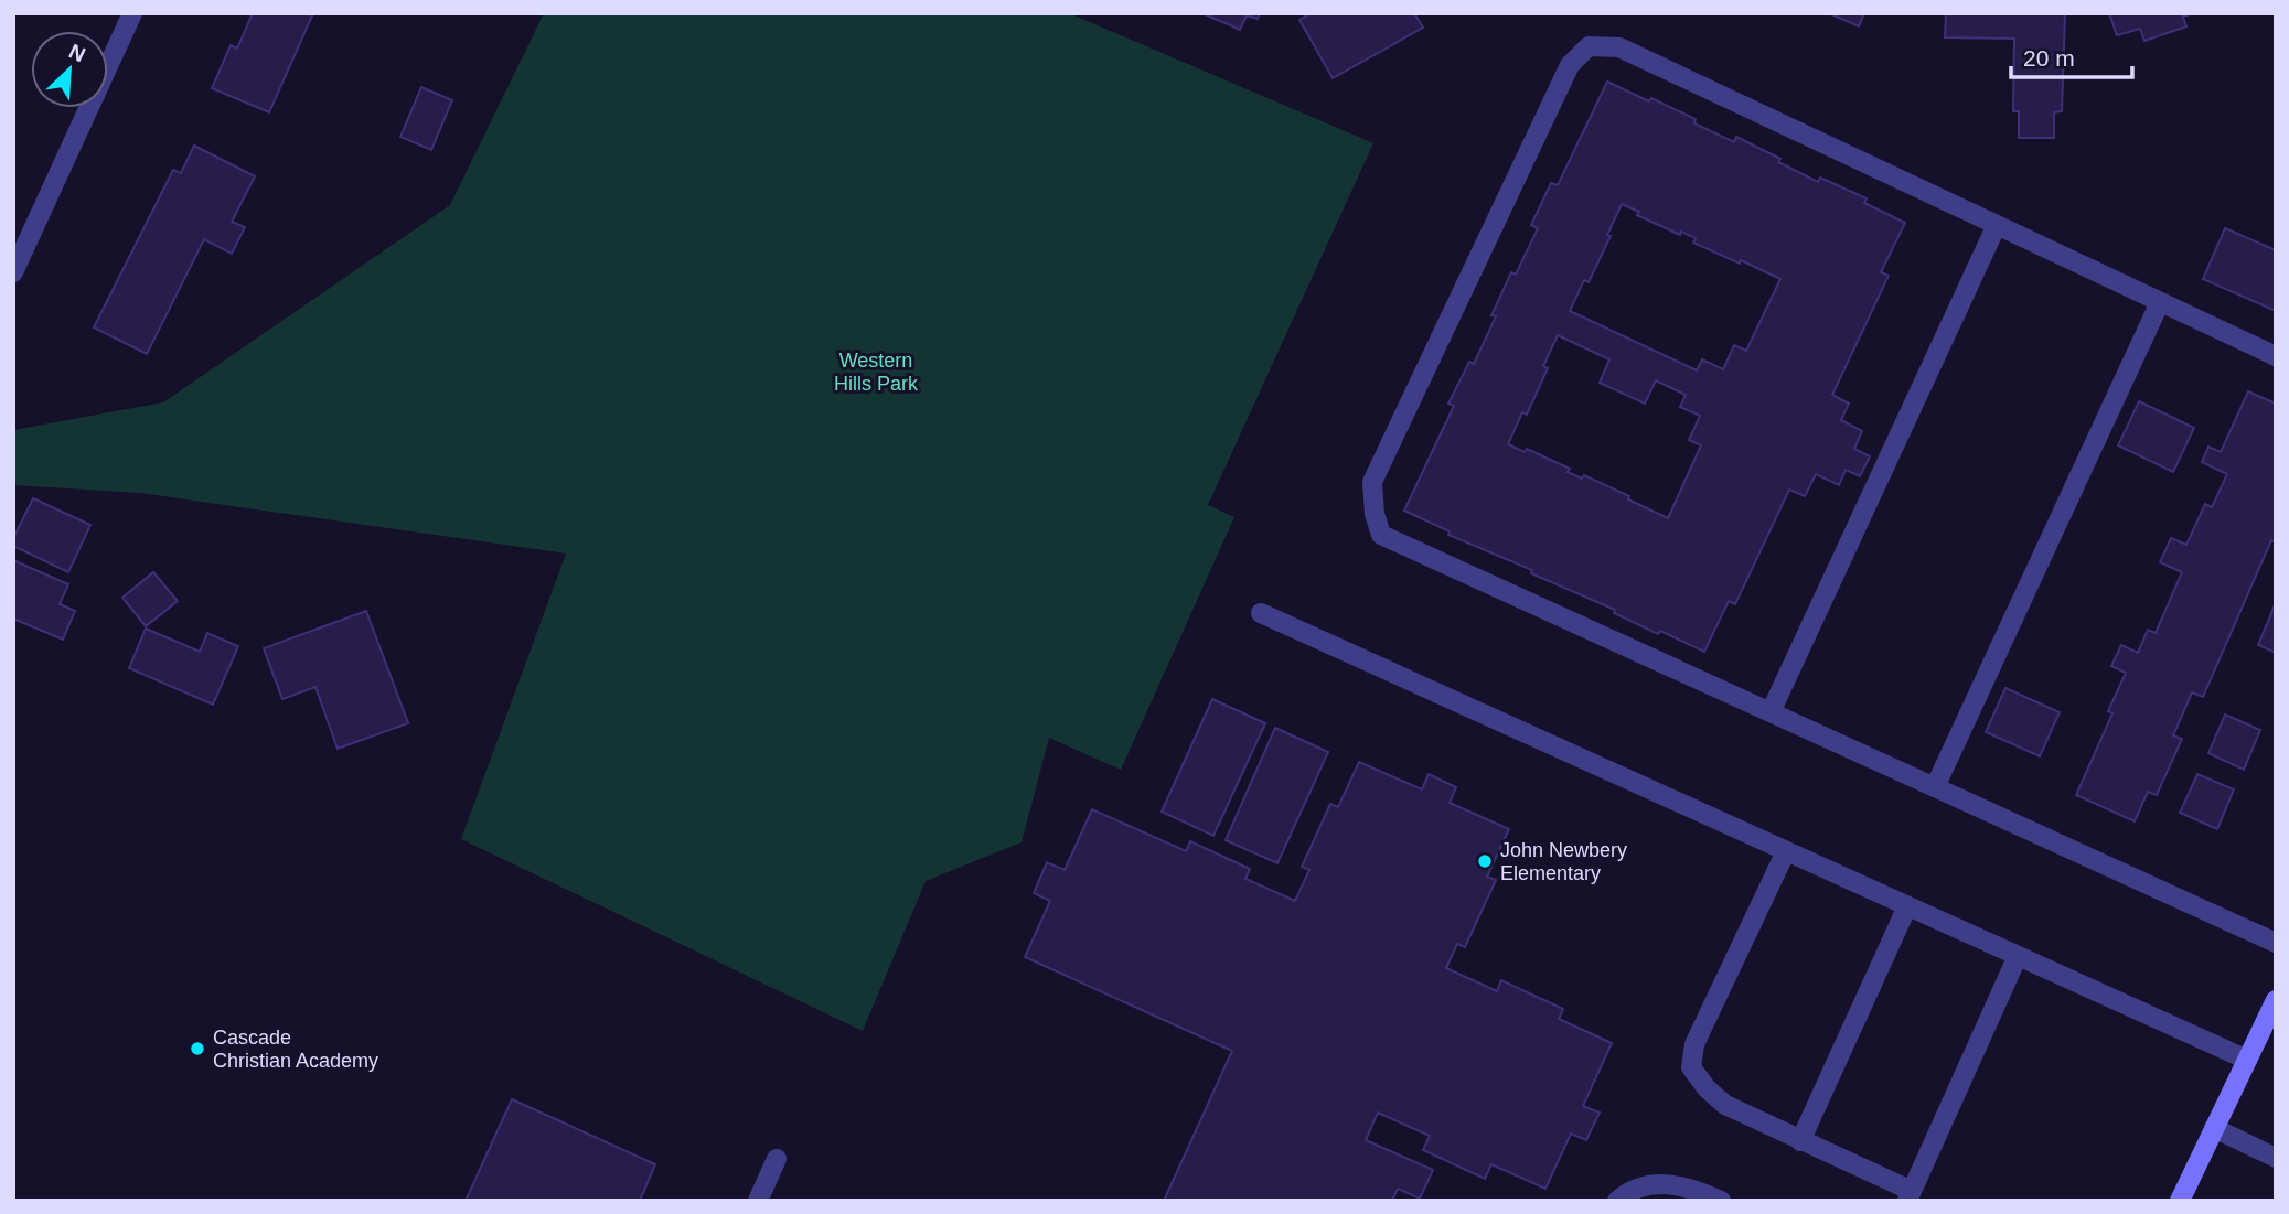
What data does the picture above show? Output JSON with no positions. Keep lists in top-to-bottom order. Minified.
{"parks":["Western Hills Park"],"places":["John Newbery Elementary","Cascade Christian Academy"],"scale_bar":"20 m","north":"top right"}
